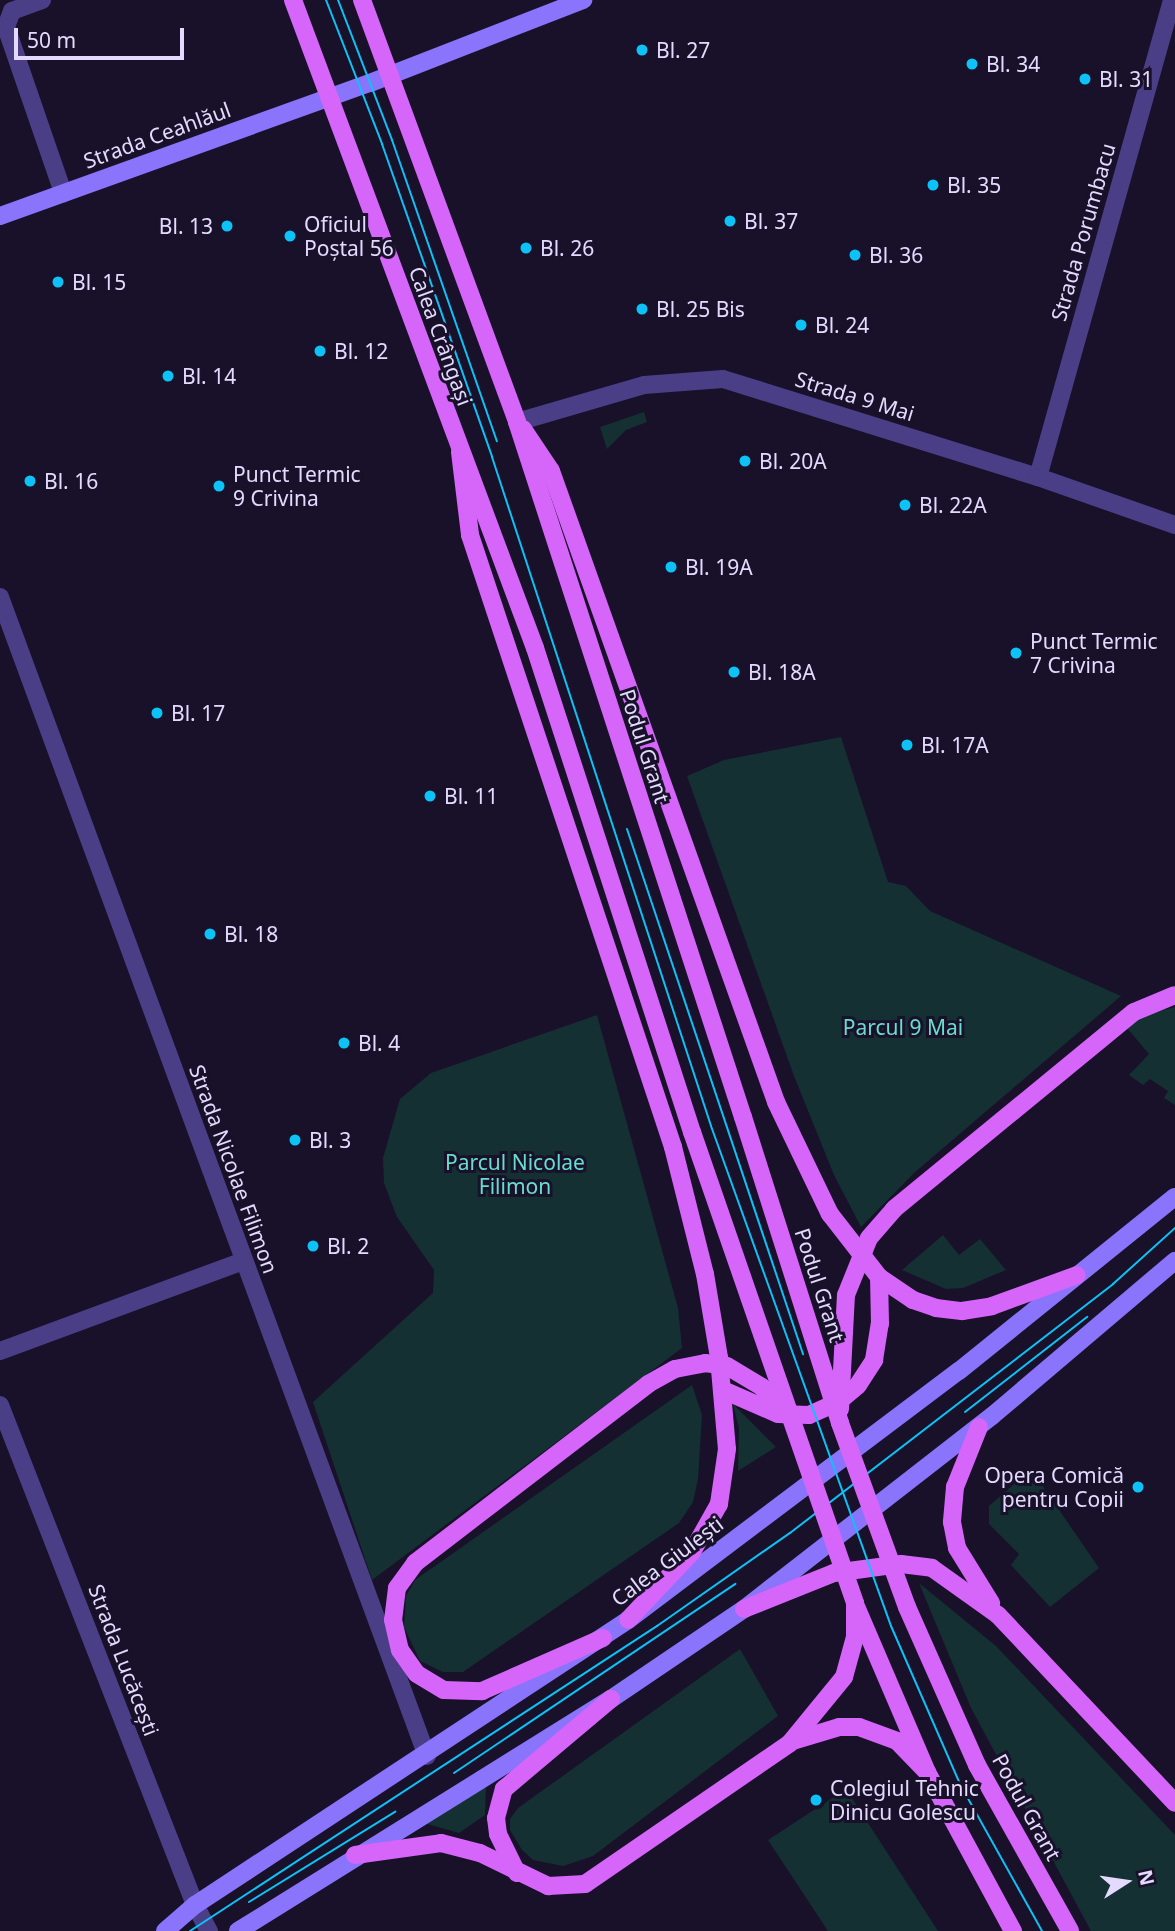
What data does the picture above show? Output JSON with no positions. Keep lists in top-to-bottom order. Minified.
{"streets":{"main road":["Strada Ceahlăul","Calea Crângași","Podul Grant","Calea Giulești"],"street":["Strada Porumbacu","Strada 9 Mai","Strada Nicolae Filimon","Strada Lucăcești"]},"crossings":[["Strada Ceahlăul","Calea Crângași"],["Strada Porumbacu","Strada 9 Mai"],["Calea Crângași","Strada 9 Mai"],["Calea Crângași","Podul Grant"],["Strada Nicolae Filimon","Calea Giulești"],["Calea Giulești","Strada Lucăcești"]],"parks":["Parcul 9 Mai","Parcul Nicolae Filimon"],"places":["Bl. 27","Bl. 34","Bl. 31","Bl. 35","Bl. 37","Bl. 13","Oficiul Poștal 56","Bl. 26","Bl. 36","Bl. 15","Bl. 25 Bis","Bl. 24","Bl. 12","Bl. 14","Bl. 20A","Bl. 16","Punct Termic 9 Crivina","Bl. 22A","Bl. 19A","Punct Termic 7 Crivina","Bl. 18A","Bl. 17","Bl. 17A","Bl. 11","Bl. 18","Bl. 4","Bl. 3","Bl. 2","Opera Comică pentru Copii","Colegiul Tehnic Dinicu Golescu"],"scale_bar":"50 m","north":"right"}
